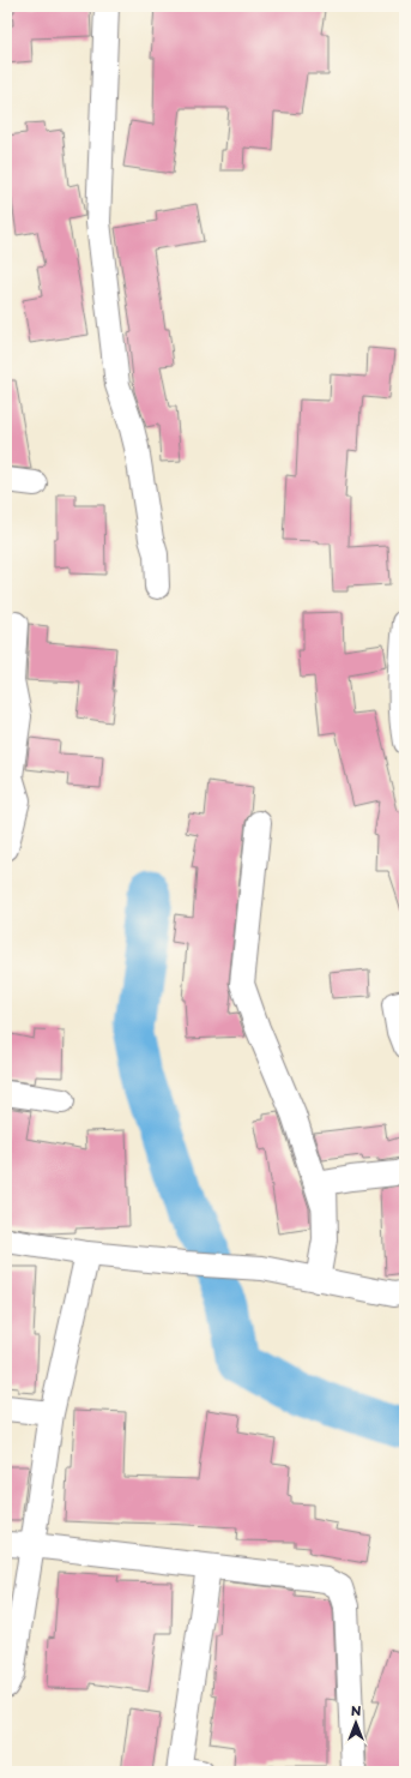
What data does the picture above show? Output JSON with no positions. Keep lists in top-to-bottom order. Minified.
{"north":"top"}
